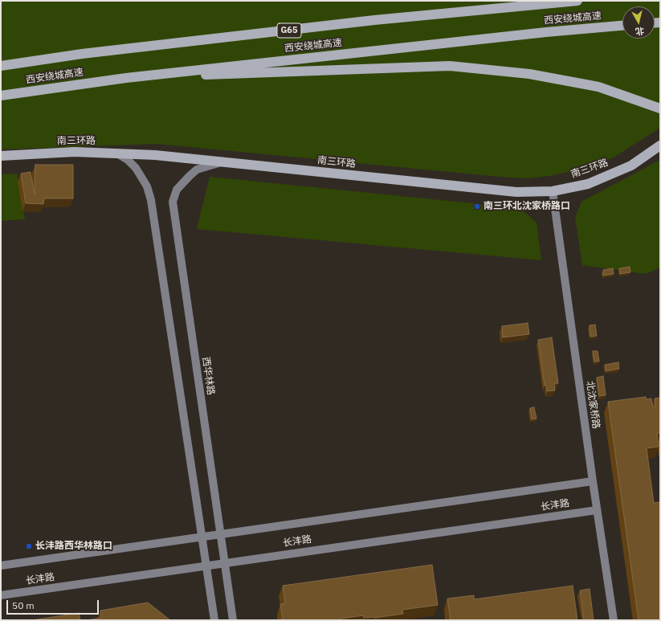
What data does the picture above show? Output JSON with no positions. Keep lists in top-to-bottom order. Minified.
{"streets":{"highway":["西安绕城高速","G65","南三环路"],"street":["西华林路","北沈家桥路","长沣路"]},"crossings":[["南三环路","西华林路"],["南三环路","北沈家桥路"],["西华林路","长沣路"],["北沈家桥路","长沣路"]],"places":["南三环北沈家桥路口","长沣路西华林路口"],"scale_bar":"50 m","north":"bottom"}
